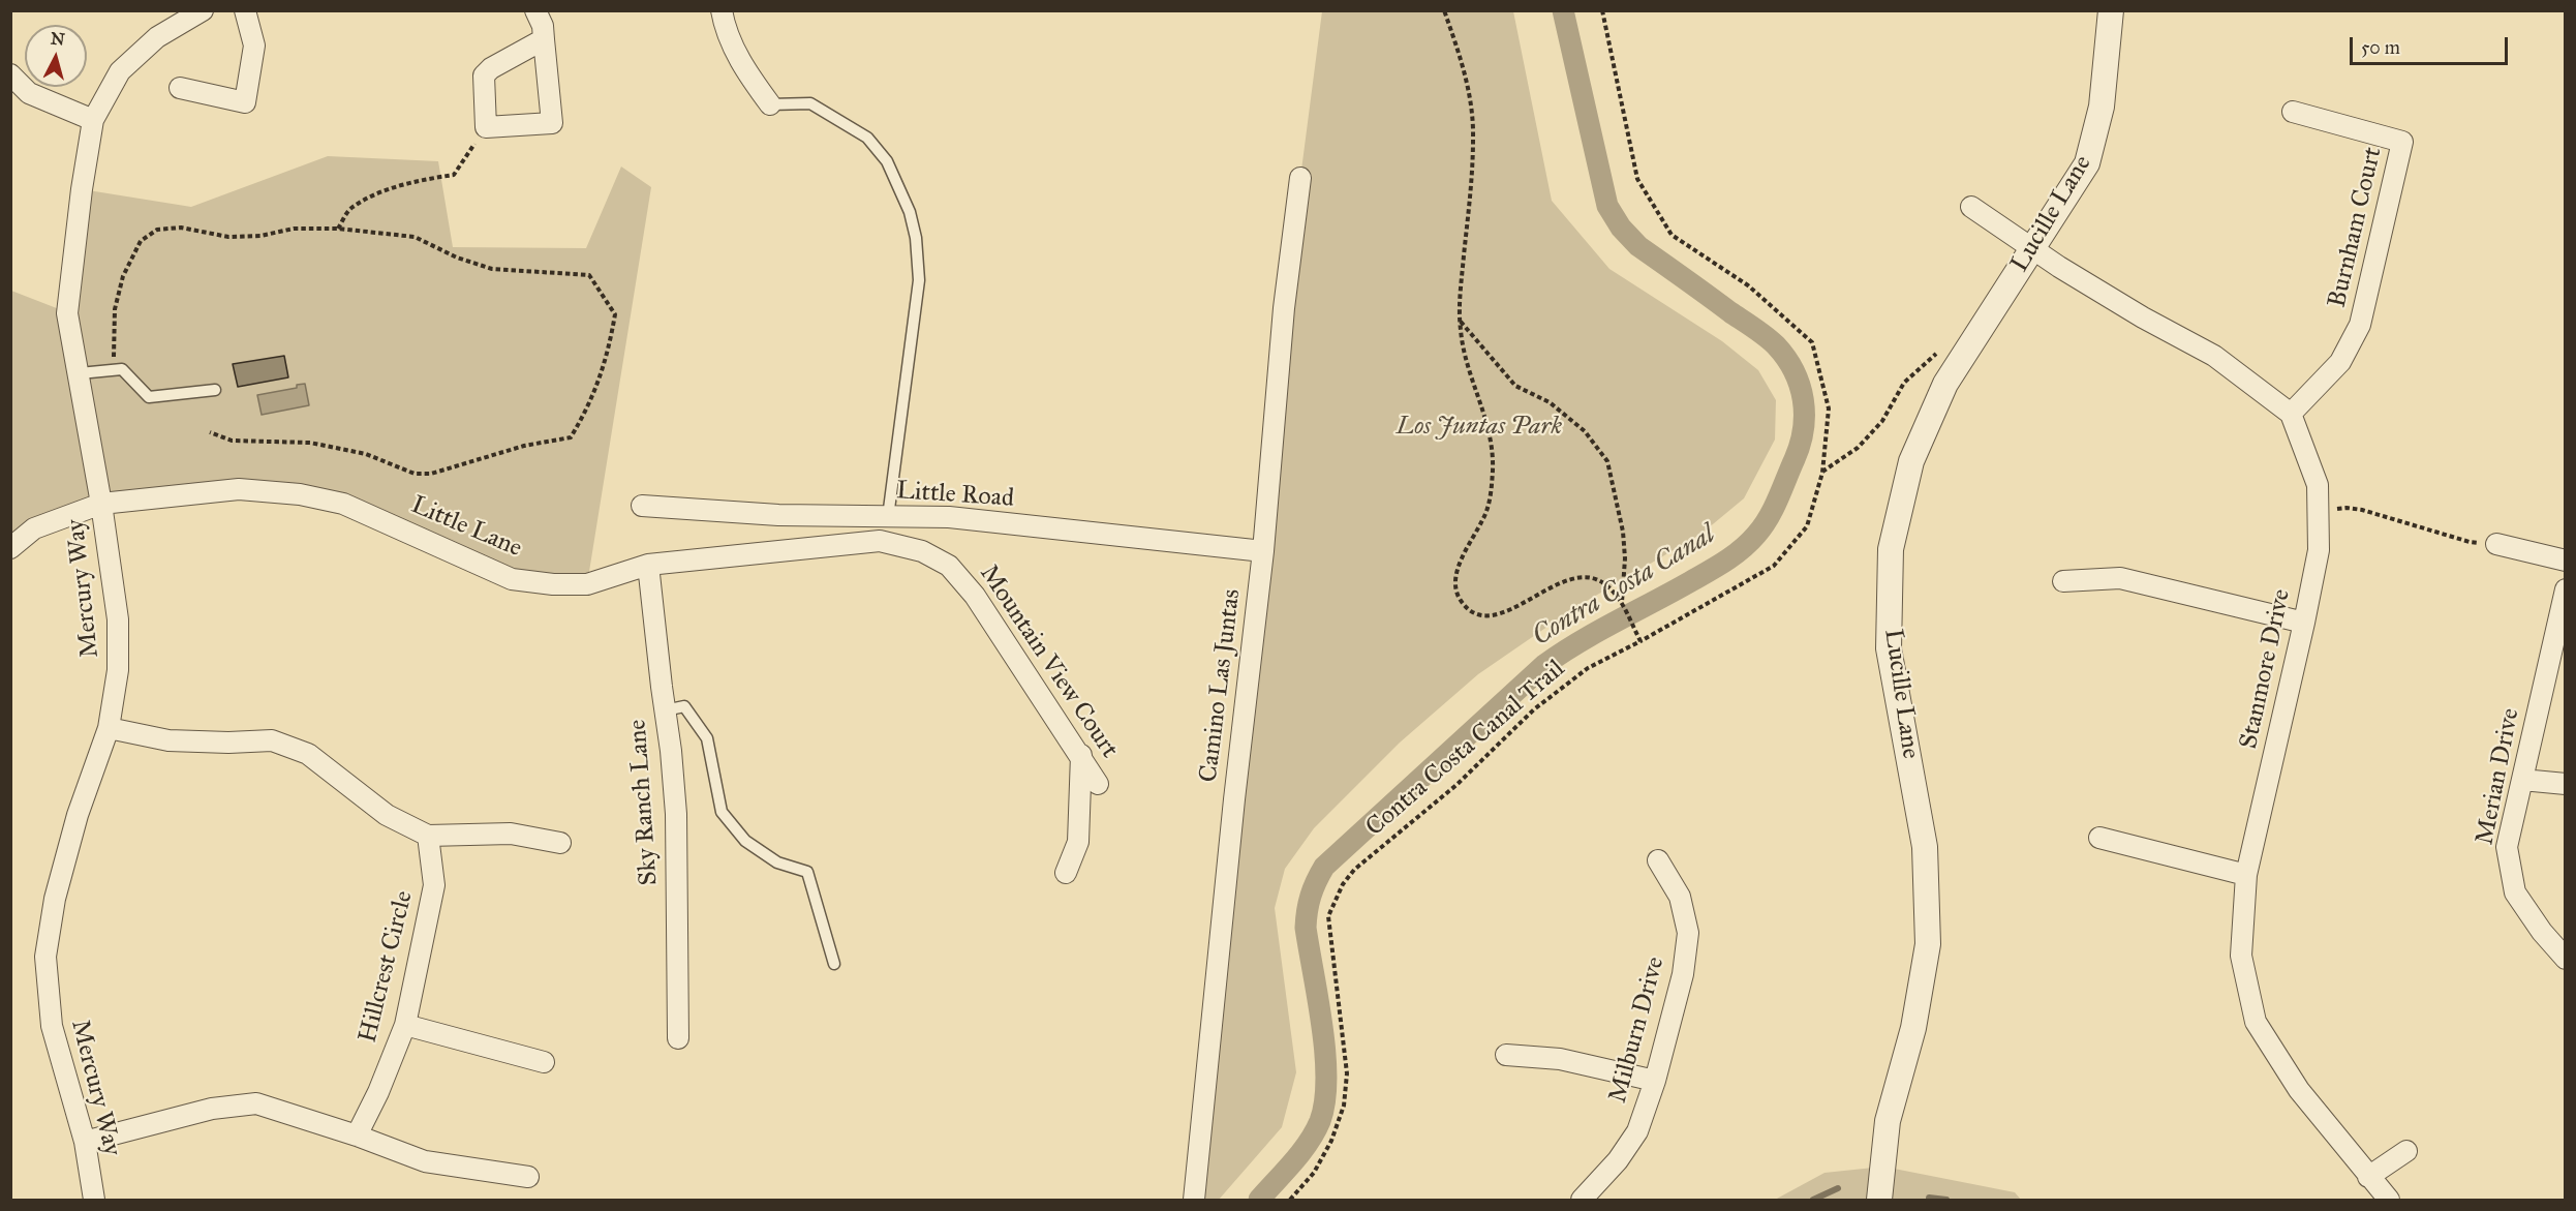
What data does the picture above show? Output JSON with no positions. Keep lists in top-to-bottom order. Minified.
{"streets":{"street":["Lucille Lane","Burnham Court","Little Road","Little Lane","Mercury Way","Mountain View Court","Stanmore Drive","Camino Las Juntas","Merian Drive","Sky Ranch Lane","Hillcrest Circle","Milburn Drive"],"path":["Contra Costa Canal Trail"]},"crossings":[["Burnham Court","Stanmore Drive"],["Little Road","Camino Las Juntas"],["Little Lane","Mercury Way"],["Little Lane","Mountain View Court"],["Little Lane","Sky Ranch Lane"]],"water":["Contra Costa Canal"],"parks":["Los Juntas Park"],"scale_bar":"50 m","north":"top"}
